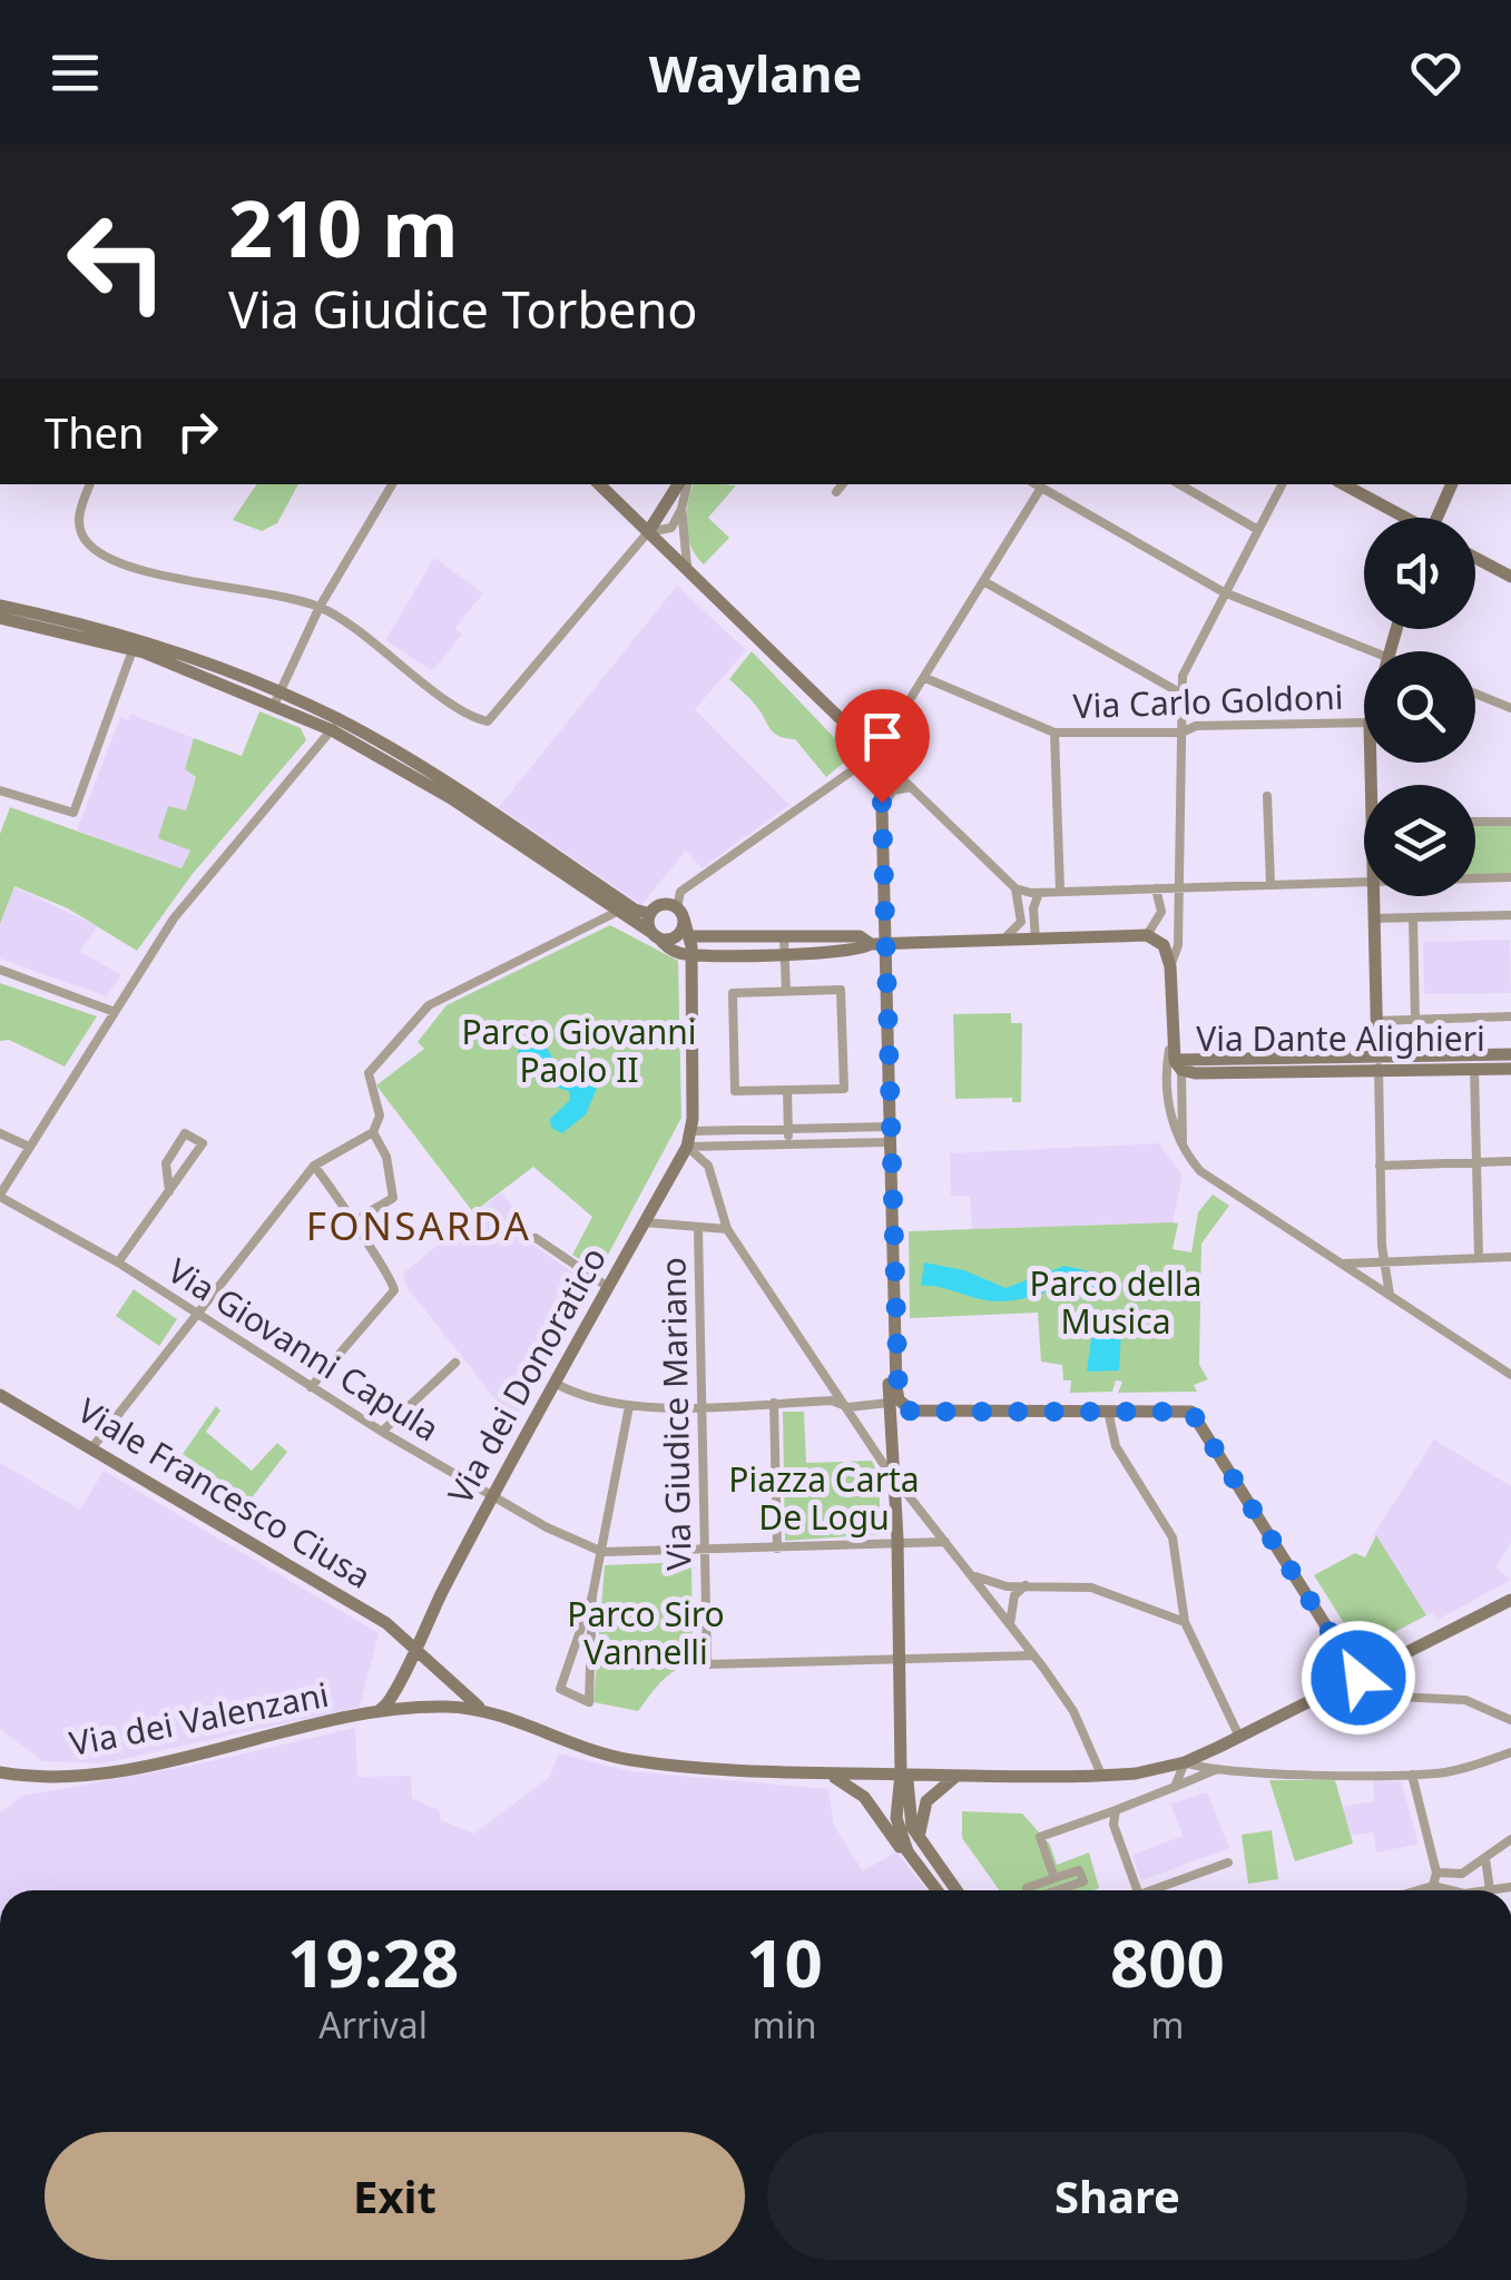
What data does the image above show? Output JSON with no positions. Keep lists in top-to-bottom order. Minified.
{"streets":{"street":["Via Carlo Goldoni","Via Dante Alighieri","Via Giovanni Capula","Via dei Donoratico","Via Giudice Mariano","Viale Francesco Ciusa","Via dei Valenzani"]},"crossings":[["Via Giovanni Capula","Via dei Donoratico"],["Via dei Donoratico","Viale Francesco Ciusa"],["Viale Francesco Ciusa","Via dei Valenzani"]],"districts":["FONSARDA"],"parks":["Parco Giovanni Paolo II","Parco della Musica","Piazza Carta De Logu","Parco Siro Vannelli"],"page":{"header":"Waylane","turn":["210 m","Via Giudice Torbeno"],"then":"Then","eta":["19:28","Arrival","10","min","800","m"],"buttons":["Exit","Share"]}}
